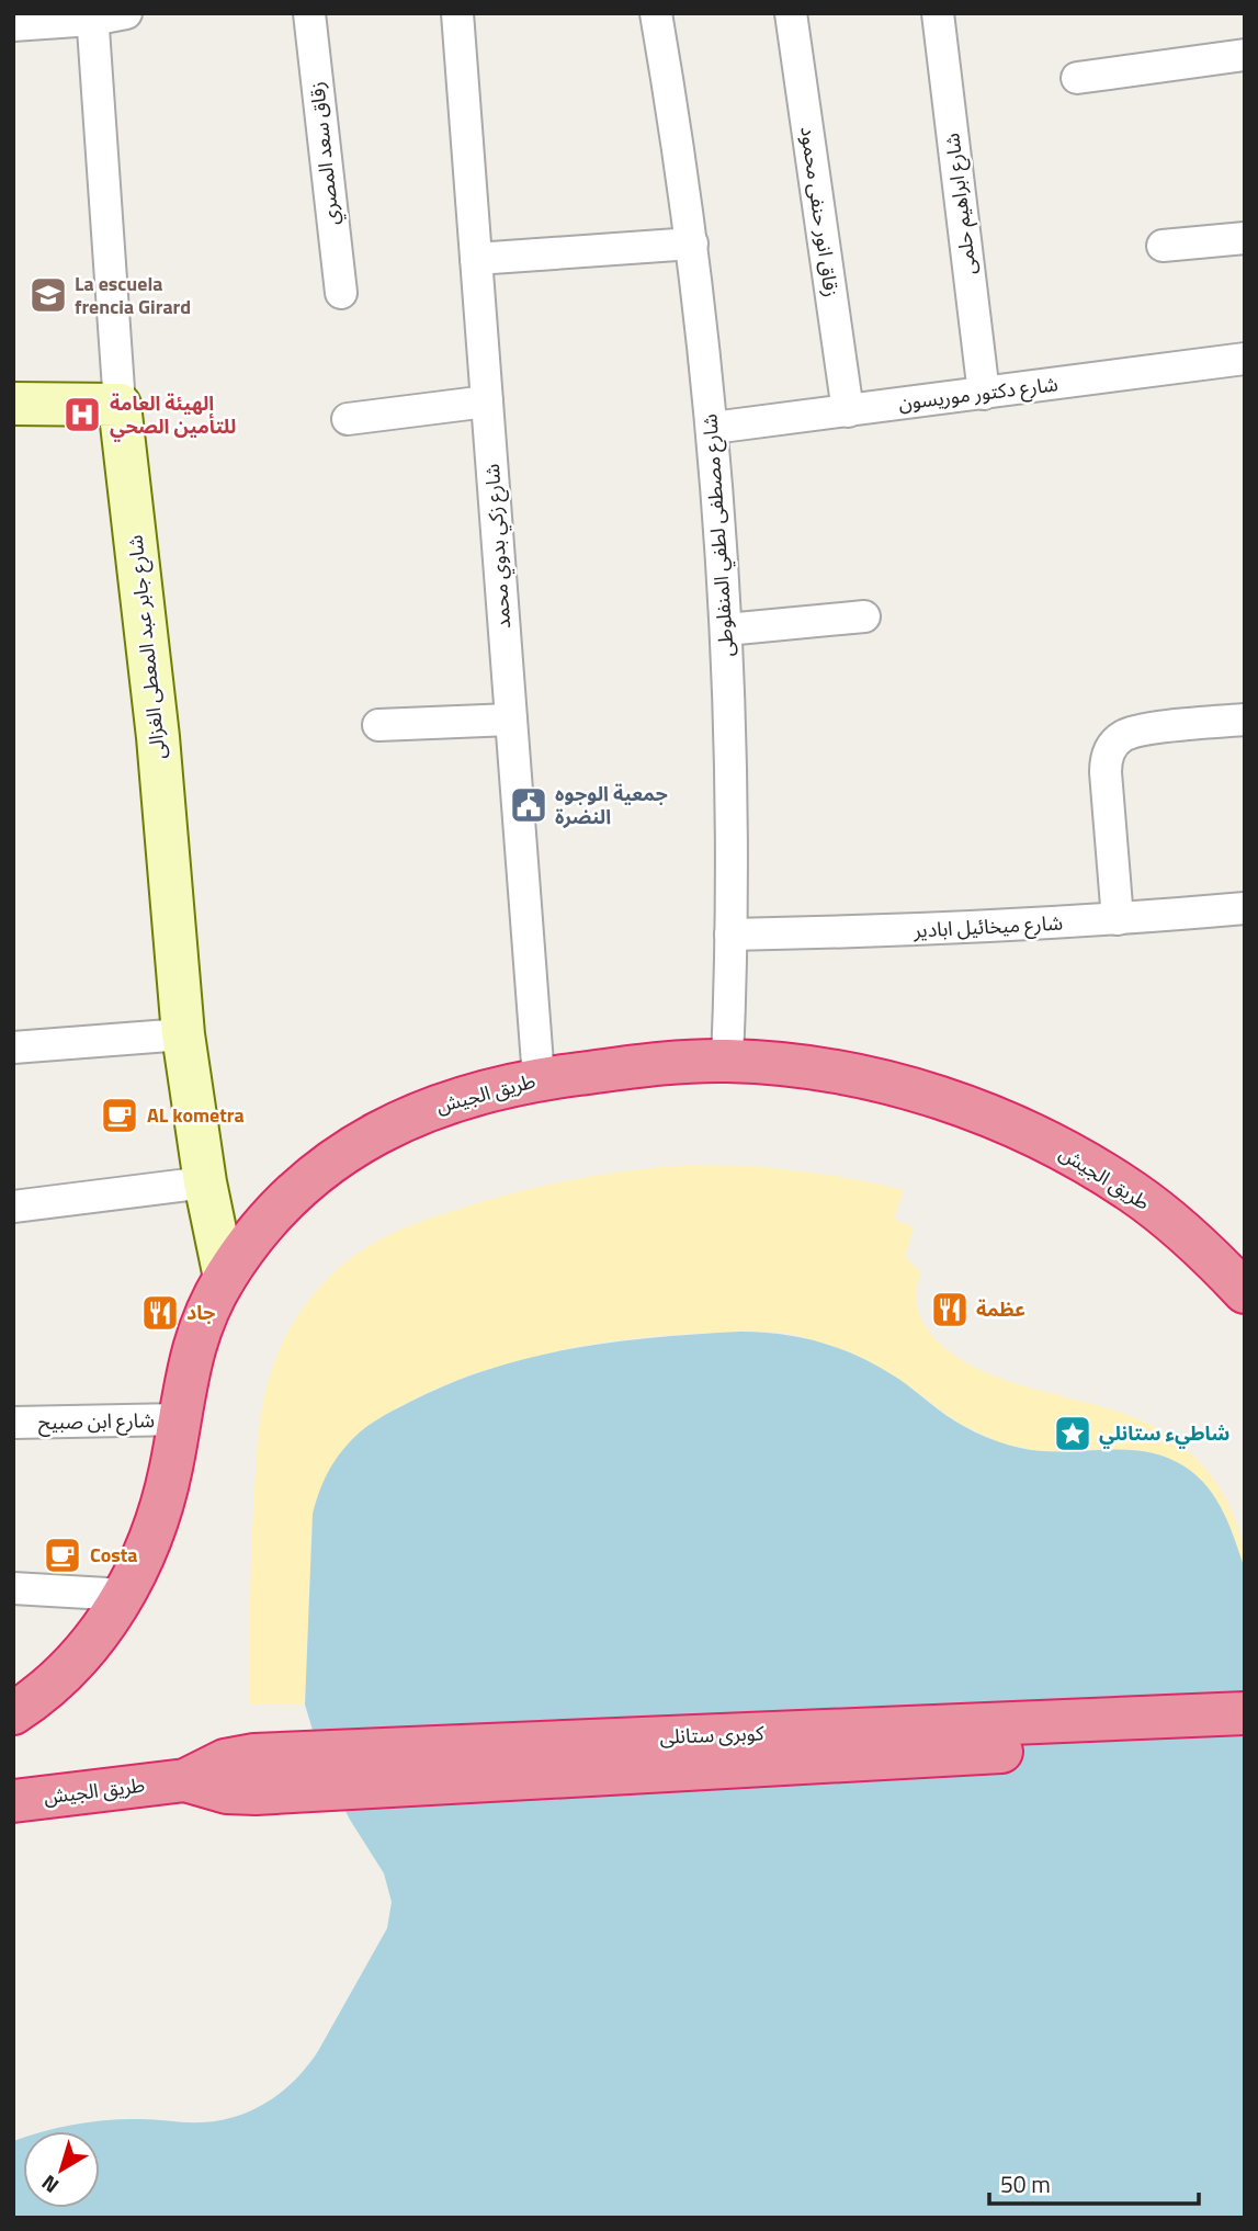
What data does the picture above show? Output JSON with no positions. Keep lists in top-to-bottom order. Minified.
{"streets":{"highway":["طريق الجيش","كوبرى ستانلى"],"street":["زقاق سعد المصري","شارع ابراهيم حلمى","زقاق انور حنفى محمود","شارع دكتور موريسون","شارع مصطفى لطفي المنفلوطى","شارع زكي بدوي محمد","شارع جابر عبد المعطى الغزالى","شارع ميخائيل ابادير","شارع ابن صبيح"]},"crossings":[["شارع ابراهيم حلمى","شارع دكتور موريسون"],["زقاق انور حنفى محمود","شارع دكتور موريسون"],["شارع دكتور موريسون","شارع مصطفى لطفي المنفلوطى"],["شارع مصطفى لطفي المنفلوطى","شارع ميخائيل ابادير"],["شارع مصطفى لطفي المنفلوطى","طريق الجيش"],["شارع زكي بدوي محمد","طريق الجيش"],["شارع جابر عبد المعطى الغزالى","طريق الجيش"],["طريق الجيش","شارع ابن صبيح"],["طريق الجيش","كوبرى ستانلى"]],"places":{"school or university":["La escuela frencia Girard"],"hospital":["الهيئة العامة للتأمين الصحي"],"public building":["جمعية الوجوه النضرة"],"cafe":["AL kometra","Costa"],"restaurant":["عظمة","جاد"],"place":["شاطيء ستانلي"]},"scale_bar":"50 m","north":"bottom left"}
